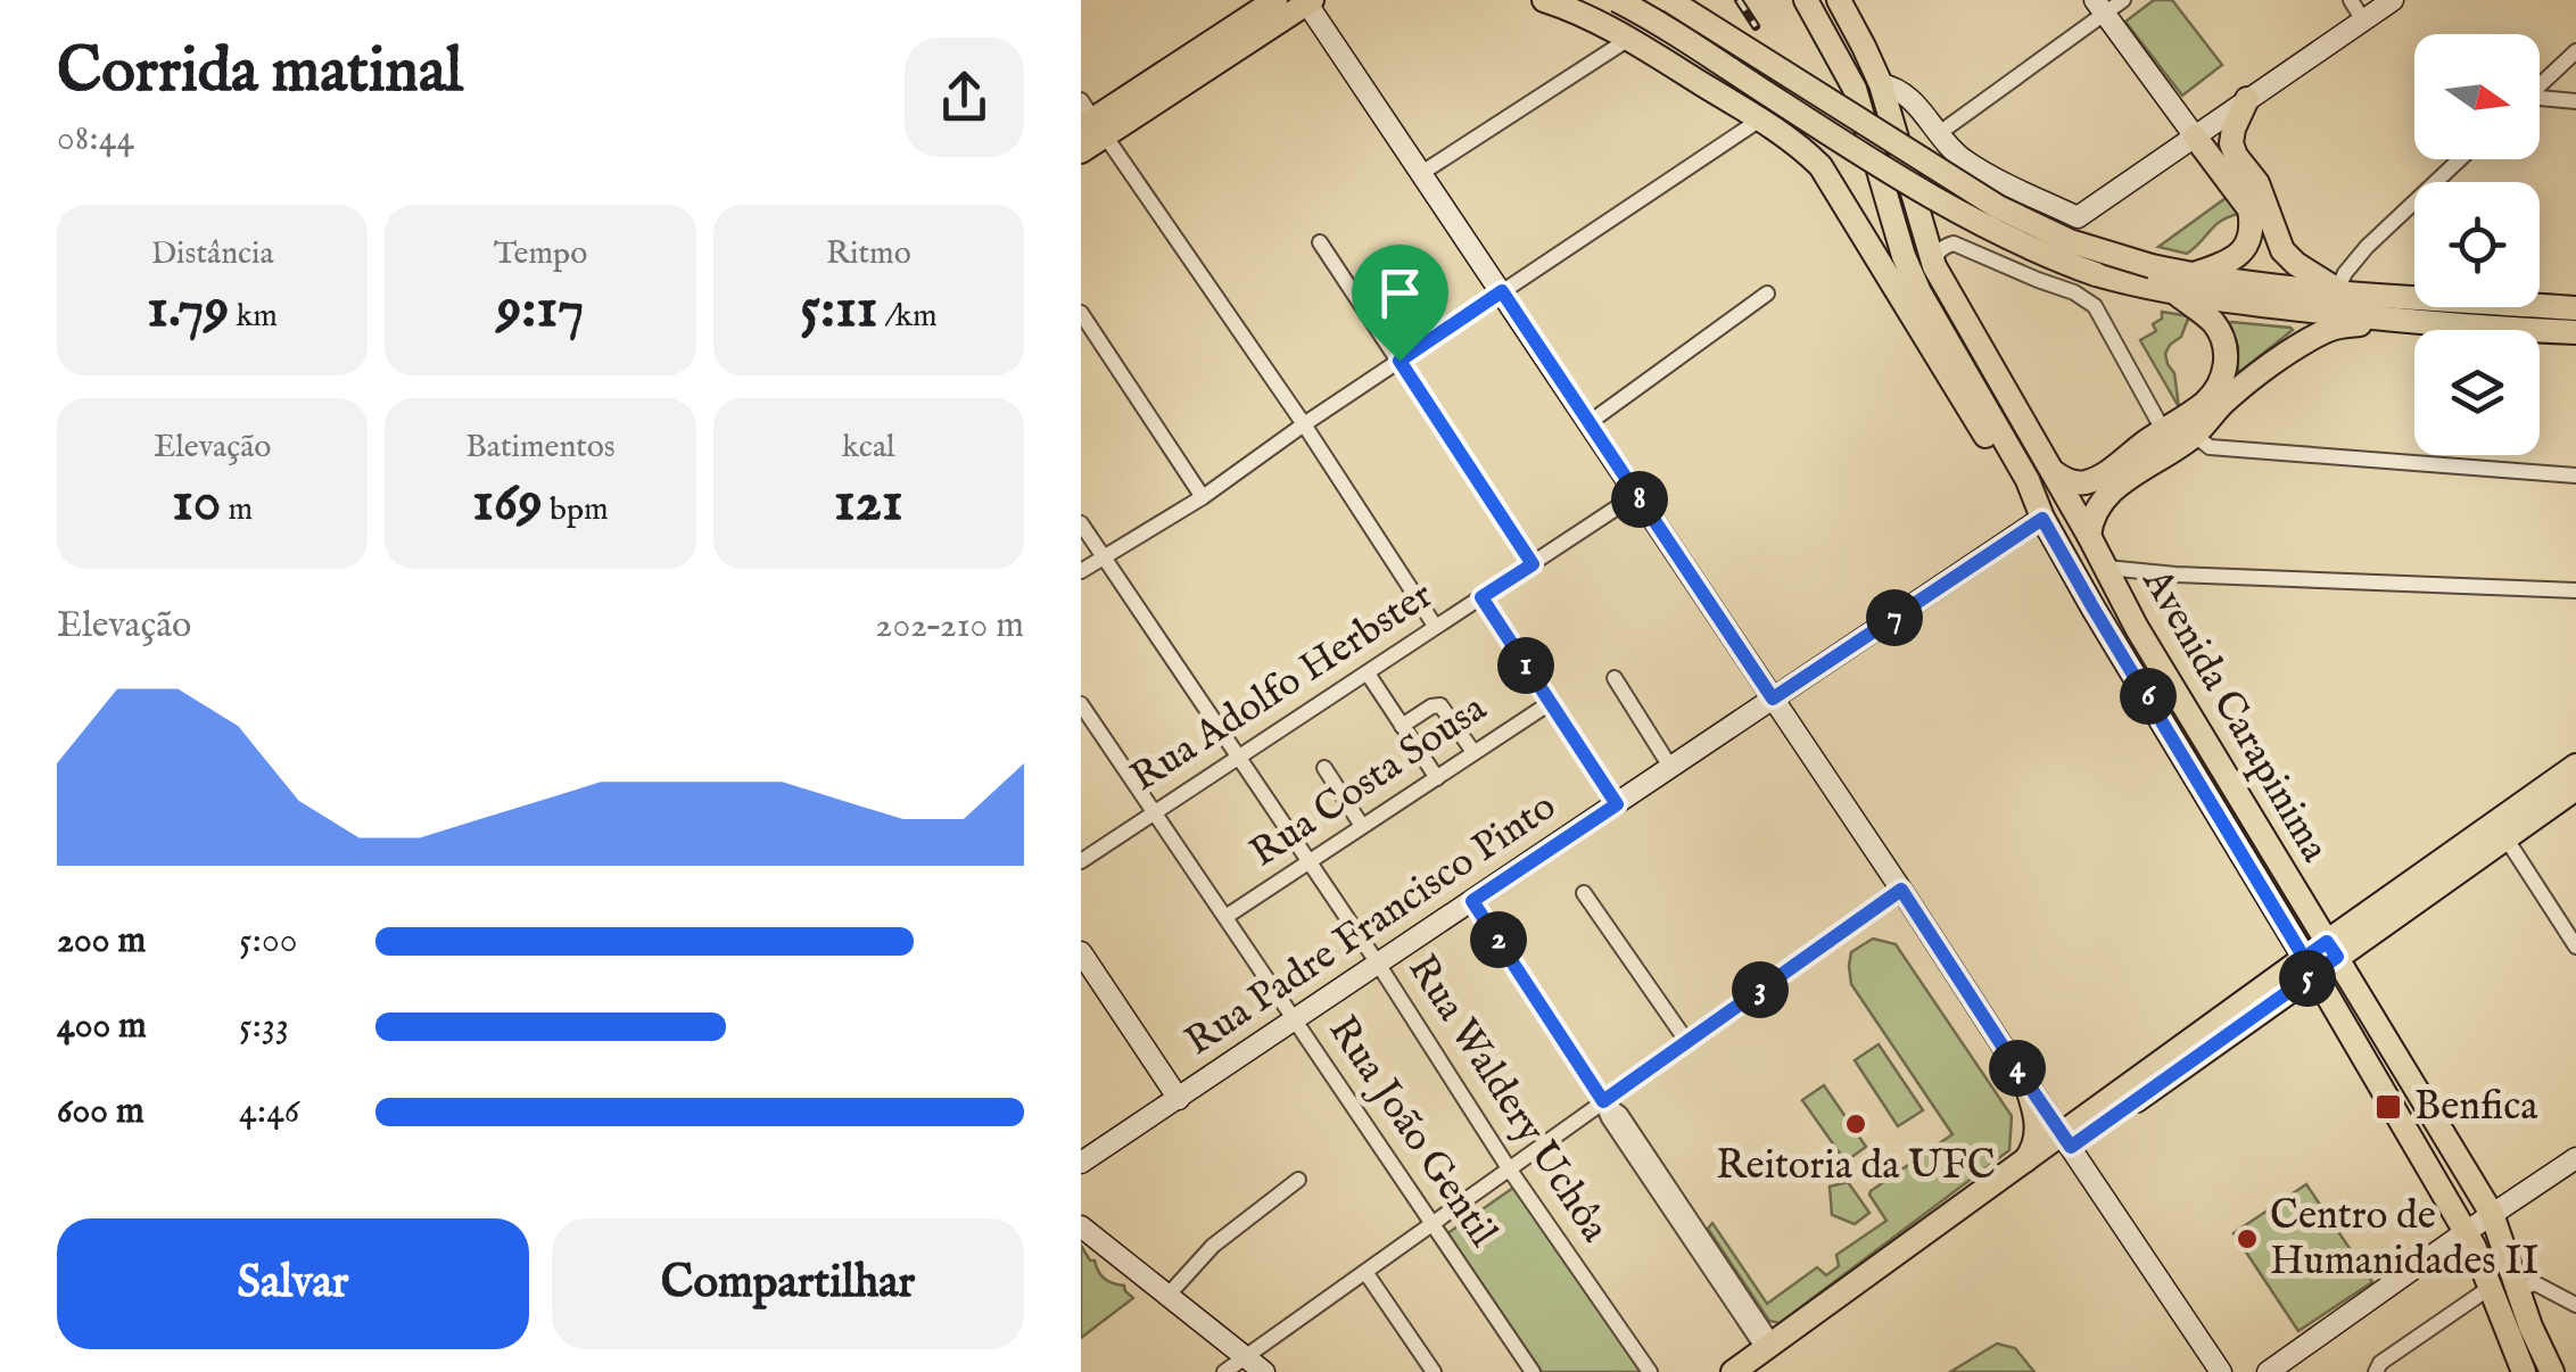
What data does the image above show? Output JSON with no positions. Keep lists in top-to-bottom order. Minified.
{"streets":{"main road":["Avenida Carapinima"],"street":["Rua Adolfo Herbster","Rua Costa Sousa","Rua Padre Francisco Pinto","Rua Waldery Uchôa","Rua João Gentil"]},"crossings":[["Rua Adolfo Herbster","Rua Waldery Uchôa"],["Rua Adolfo Herbster","Rua João Gentil"],["Avenida Carapinima","Rua Padre Francisco Pinto"],["Rua Costa Sousa","Rua Waldery Uchôa"],["Rua Costa Sousa","Rua João Gentil"],["Rua Padre Francisco Pinto","Rua Waldery Uchôa"],["Rua Padre Francisco Pinto","Rua João Gentil"]],"places":{"transit":["Benfica"],"other":["Reitoria da UFC","Centro de Humanidades II"]},"north":"right","page":{"heading":["Corrida matinal","08:44"],"stats":[["Distância","1.79 km"],["Tempo","9:17"],["Ritmo","5:11 /km"],["Elevação","10 m"],["Batimentos","169 bpm"],["kcal","121"]],"pins":["8","7","1","6","2","5","3","4"],"chart":["Elevação","202–210 m"],"list":[{"name":"200 m","note":"5:00"},{"name":"400 m","note":"5:33"},{"name":"600 m","note":"4:46"}],"buttons":["Salvar","Compartilhar"]}}
